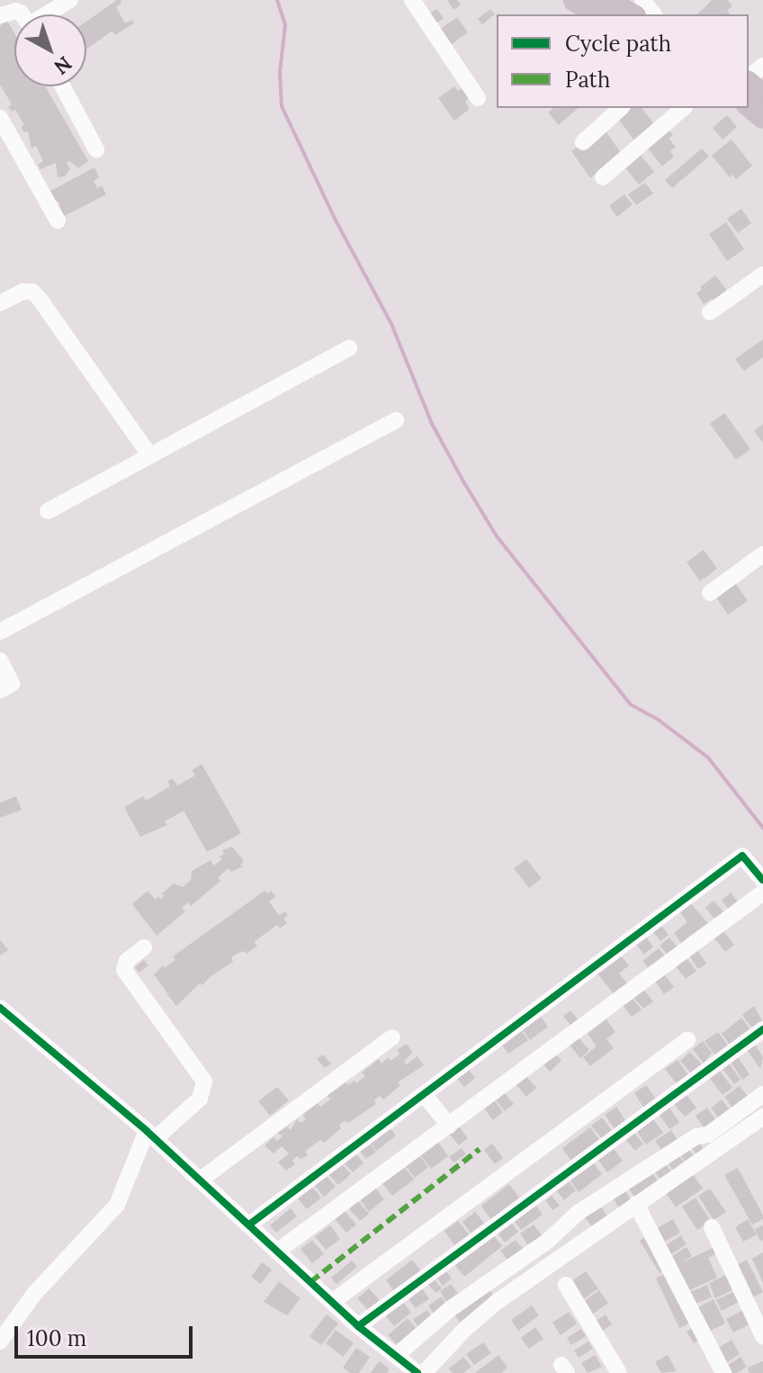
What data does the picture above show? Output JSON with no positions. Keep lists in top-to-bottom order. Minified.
{"legend":["Cycle path","Path"],"scale_bar":"100 m","north":"bottom right"}
